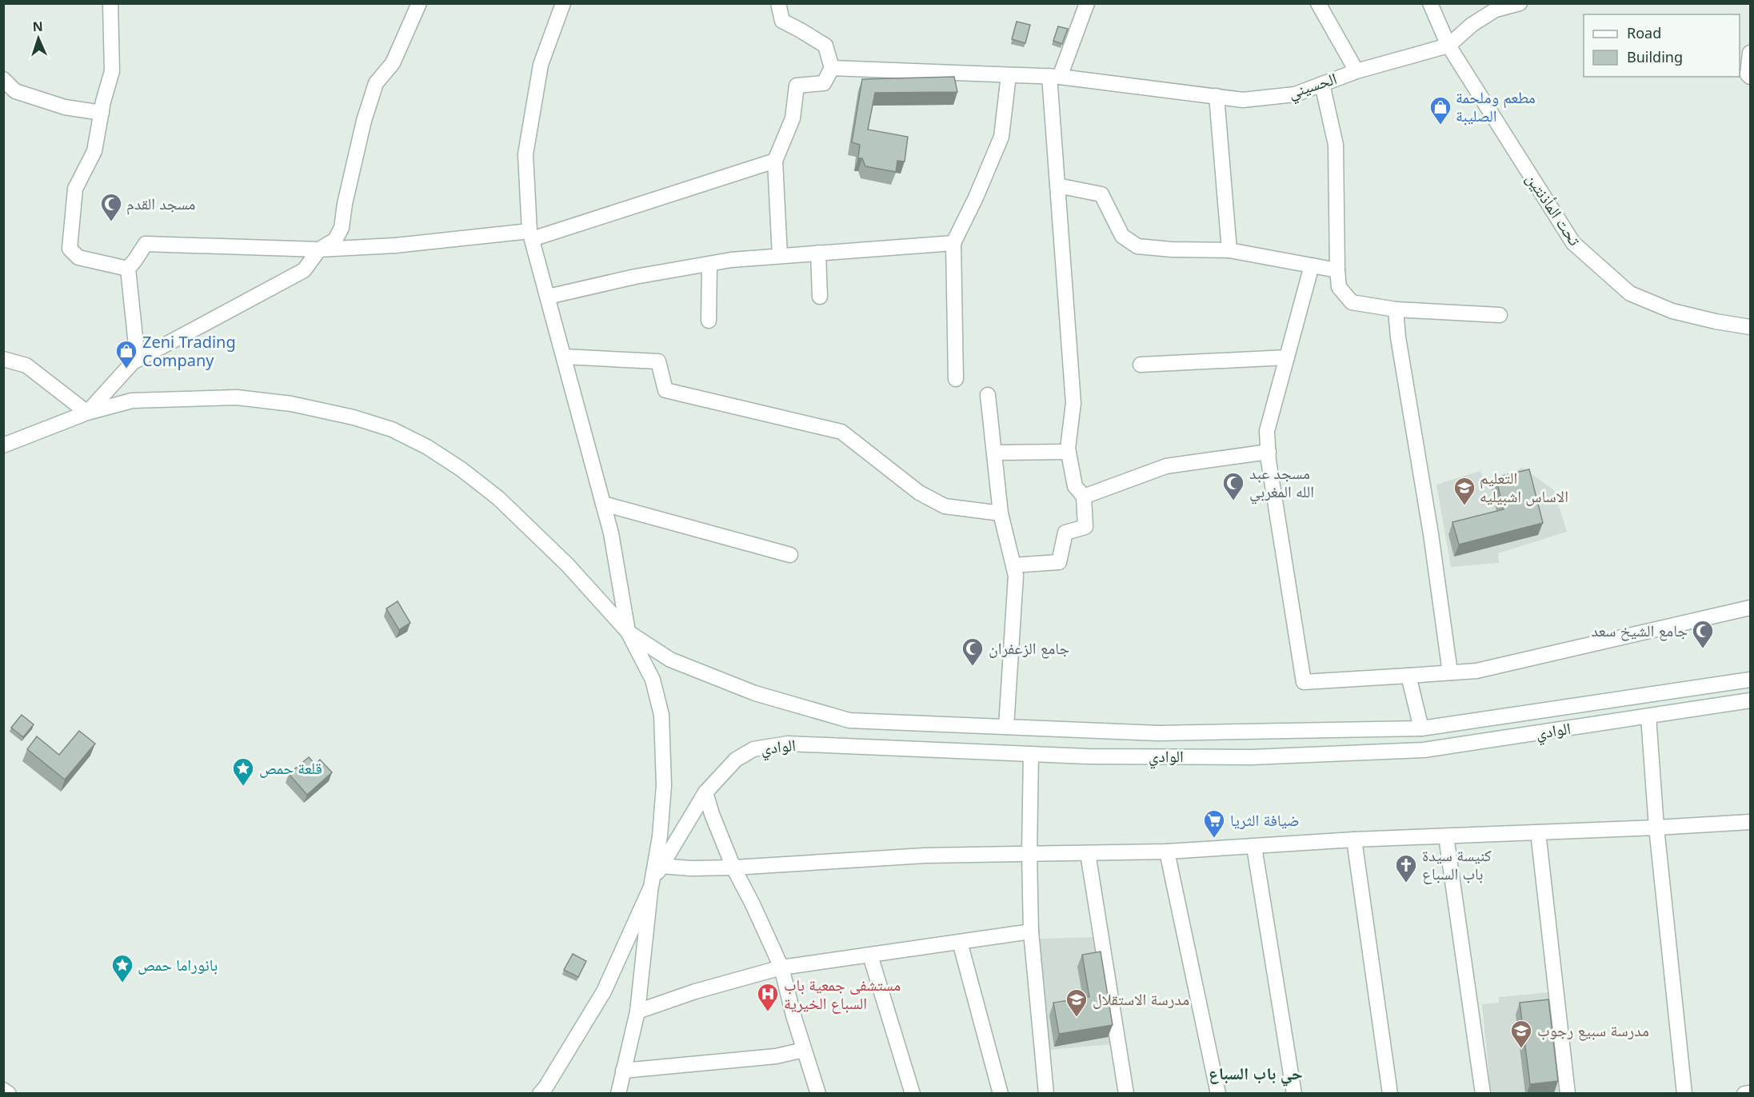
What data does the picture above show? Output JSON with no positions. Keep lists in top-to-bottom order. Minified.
{"streets":{"street":["الحسيني","تحت المأذنتين","الوادي"]},"crossings":[["الحسيني","تحت المأذنتين"]],"districts":["حي باب السباع"],"places":{"shop":["مطعم وملحمة الصليبة","Zeni Trading Company"],"mosque":["مسجد القدم","مسجد عبد الله المغربي","جامع الشيخ سعد","جامع الزعفران"],"school or university":["التعلیم الاساس اشبیلیه","مدرسة الاستقلال","مدرسة سبيع رجوب"],"place":["قلعة حمص","بانوراما حمص"],"supermarket":["ضيافة الثريا"],"church":["كنيسة سيدة باب السباع"],"hospital":["مستشفى جمعية باب السباع الخيرية"]},"legend":["Road","Building"],"north":"top"}
